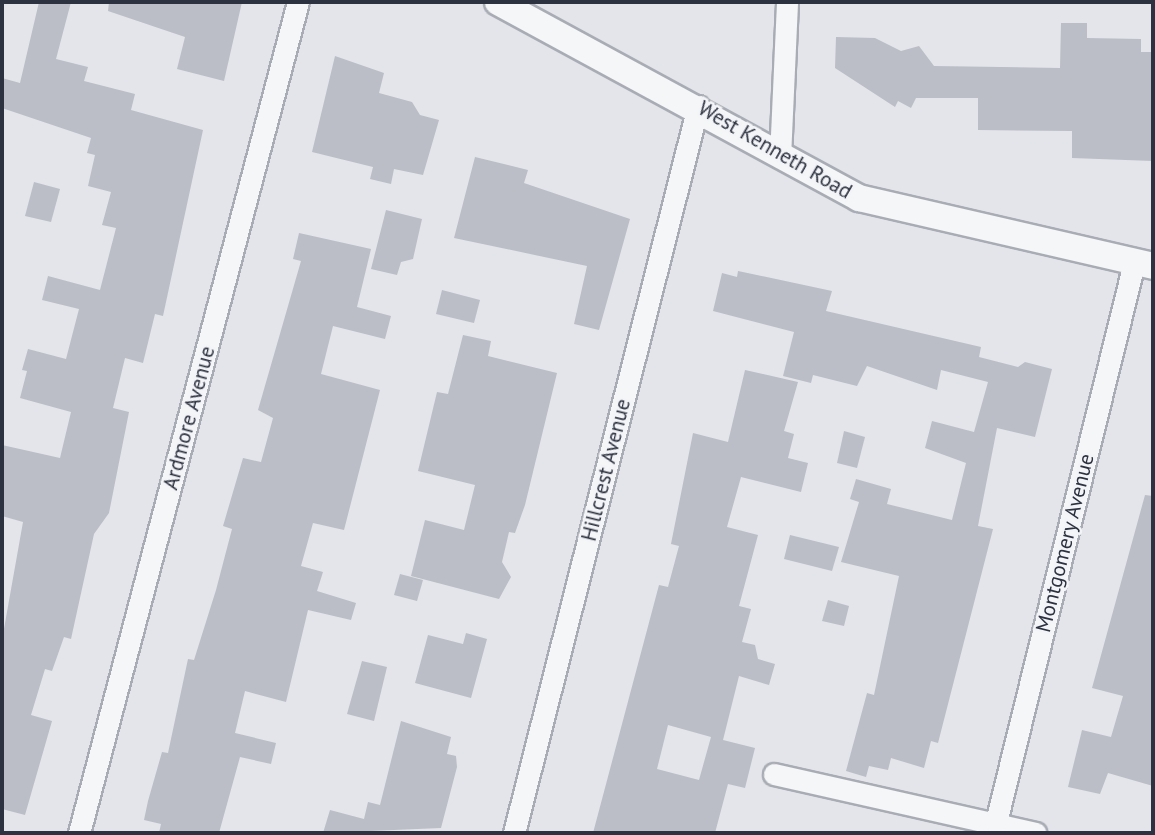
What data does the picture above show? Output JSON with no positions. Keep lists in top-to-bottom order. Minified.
{"streets":{"street":["West Kenneth Road","Ardmore Avenue","Hillcrest Avenue","Montgomery Avenue"]},"crossings":[["West Kenneth Road","Hillcrest Avenue"],["West Kenneth Road","Montgomery Avenue"]]}
